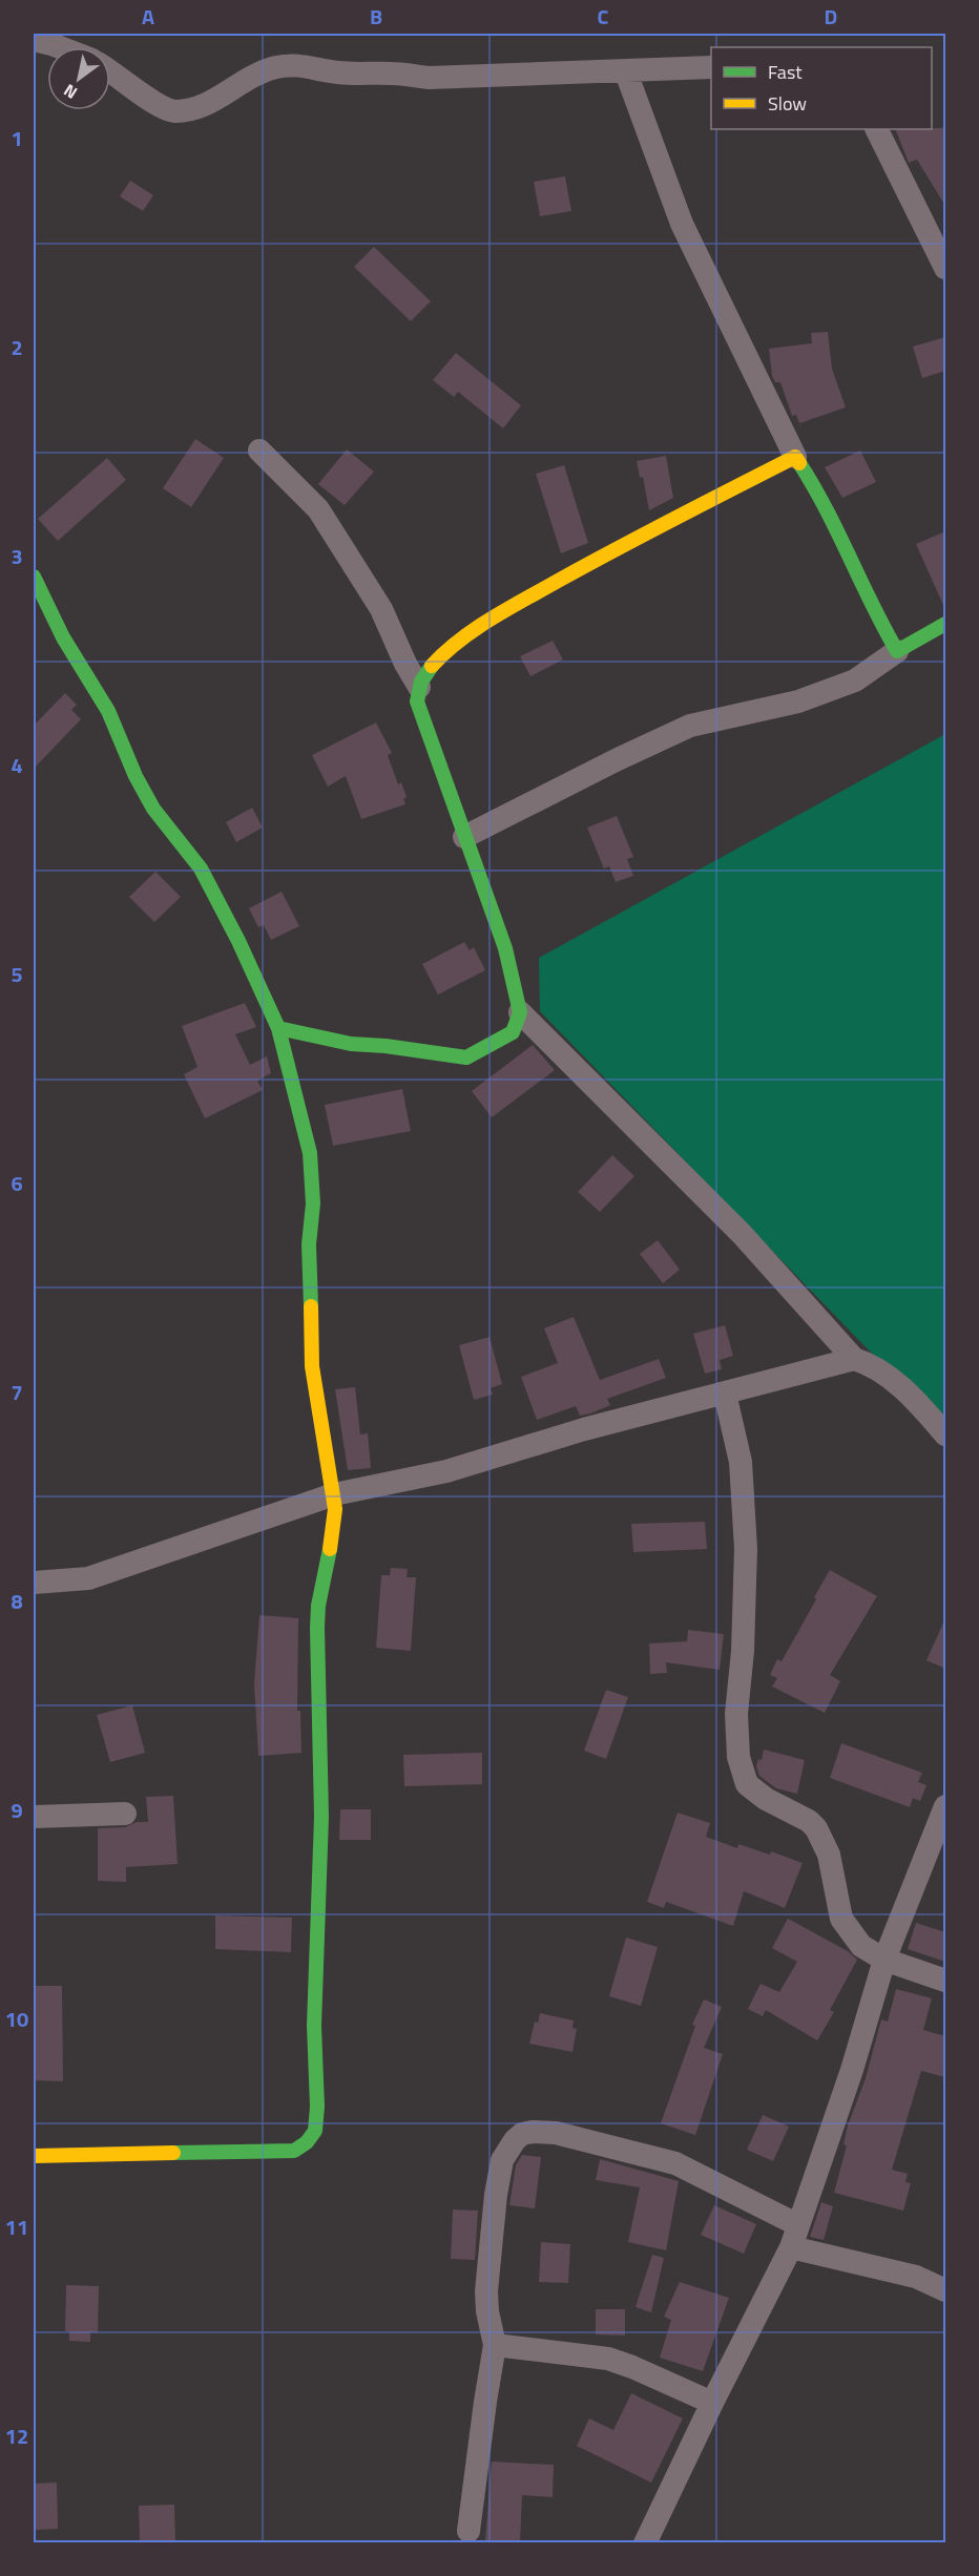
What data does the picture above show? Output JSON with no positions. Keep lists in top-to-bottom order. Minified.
{"legend":["Fast","Slow"],"north":"bottom left","grid":{"columns":["A","B","C","D"],"rows":["1","2","3","4","5","6","7","8","9","10","11","12"]}}
